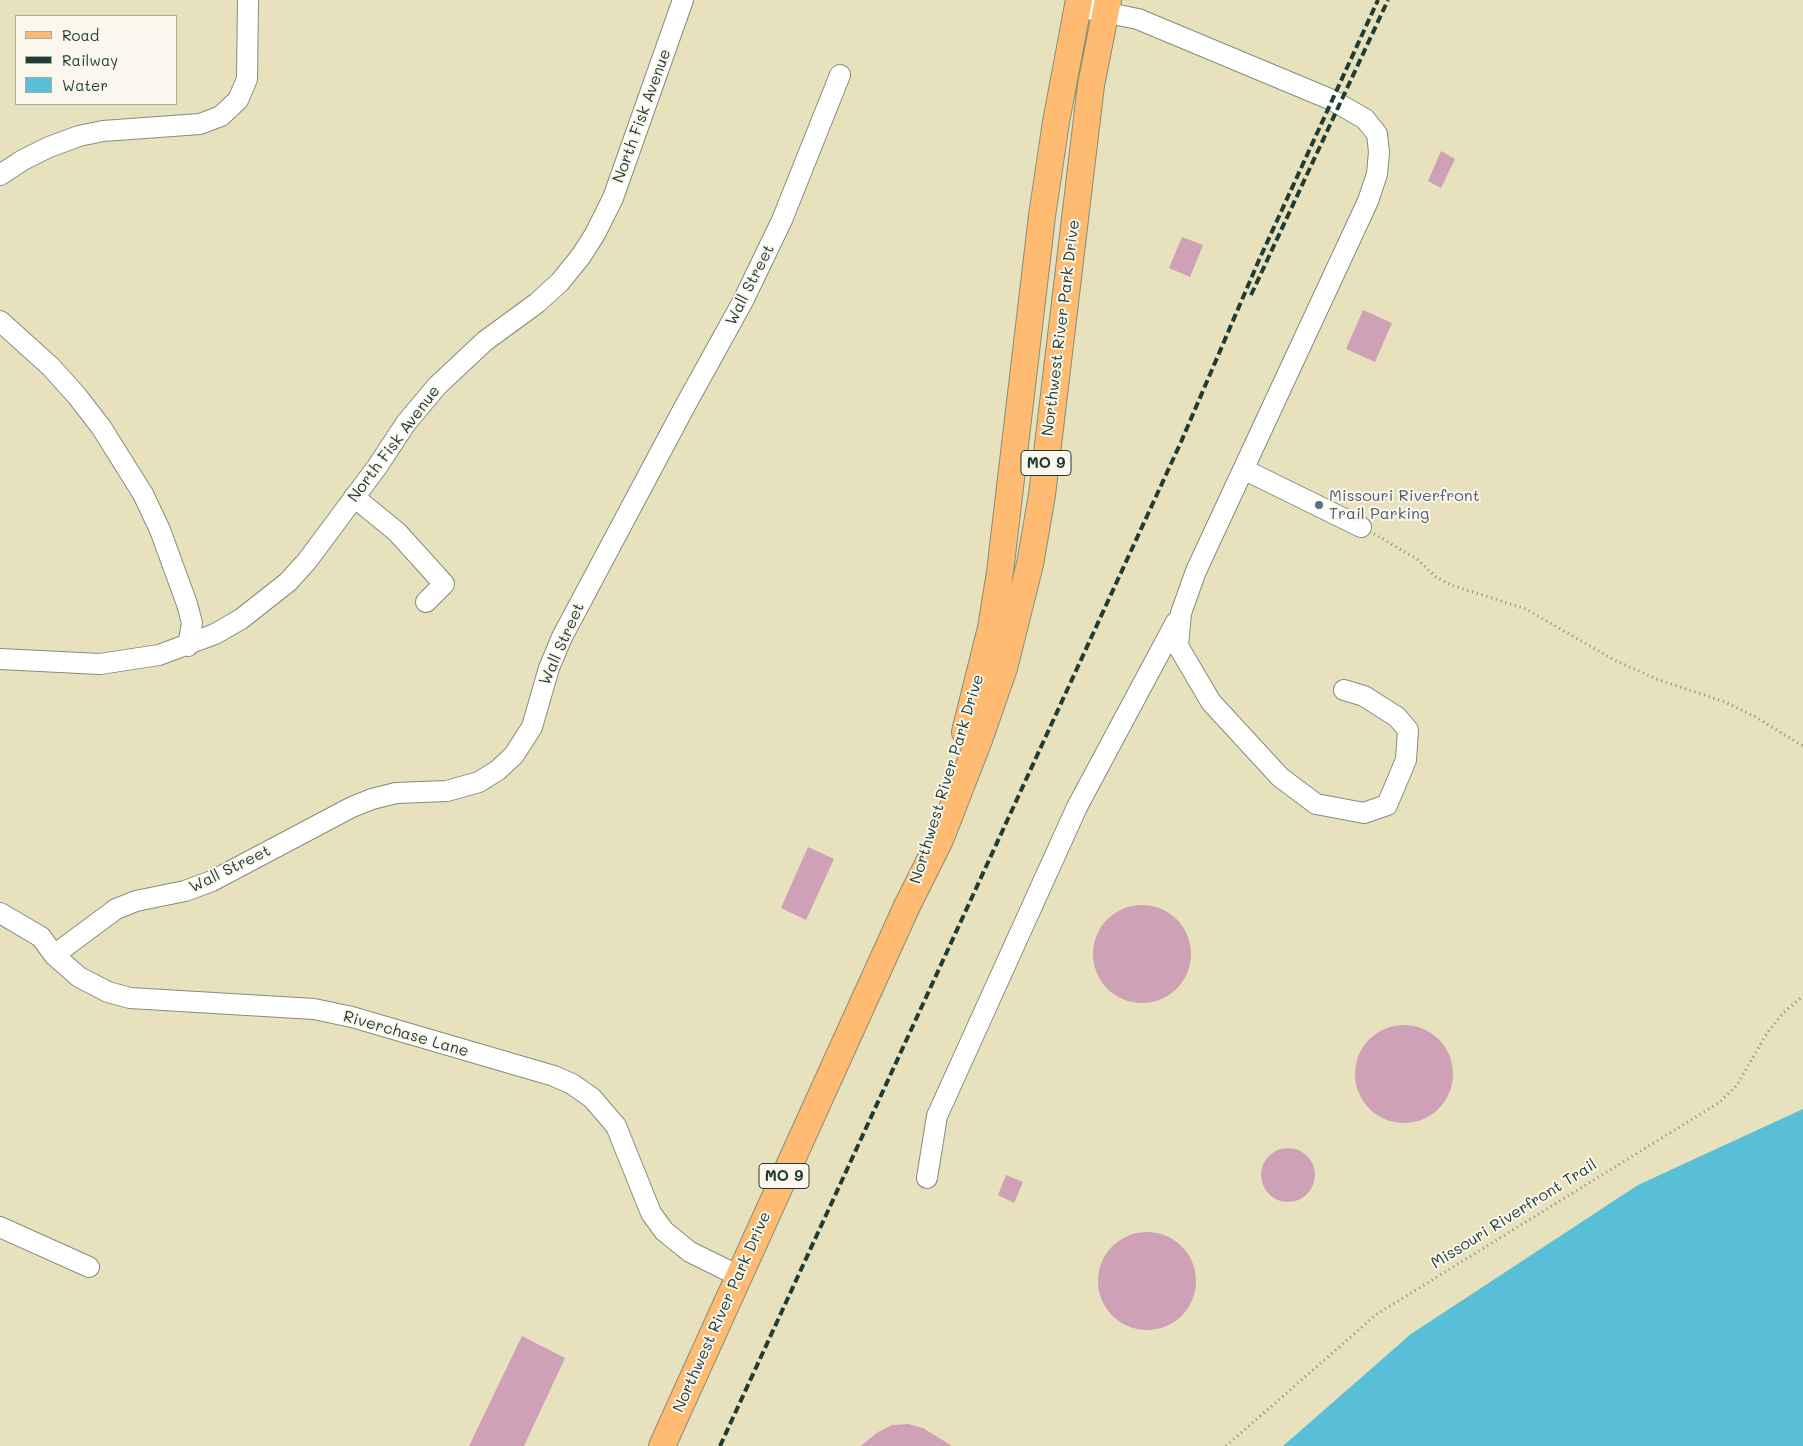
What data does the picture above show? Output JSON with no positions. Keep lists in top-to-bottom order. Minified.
{"streets":{"main road":["Northwest River Park Drive","MO 9"],"street":["North Fisk Avenue","Wall Street","Riverchase Lane"],"path":["Missouri Riverfront Trail"]},"crossings":[["Wall Street","Riverchase Lane"],["Northwest River Park Drive","Riverchase Lane"]],"places":["Missouri Riverfront Trail Parking"],"legend":["Road","Railway","Water"]}
